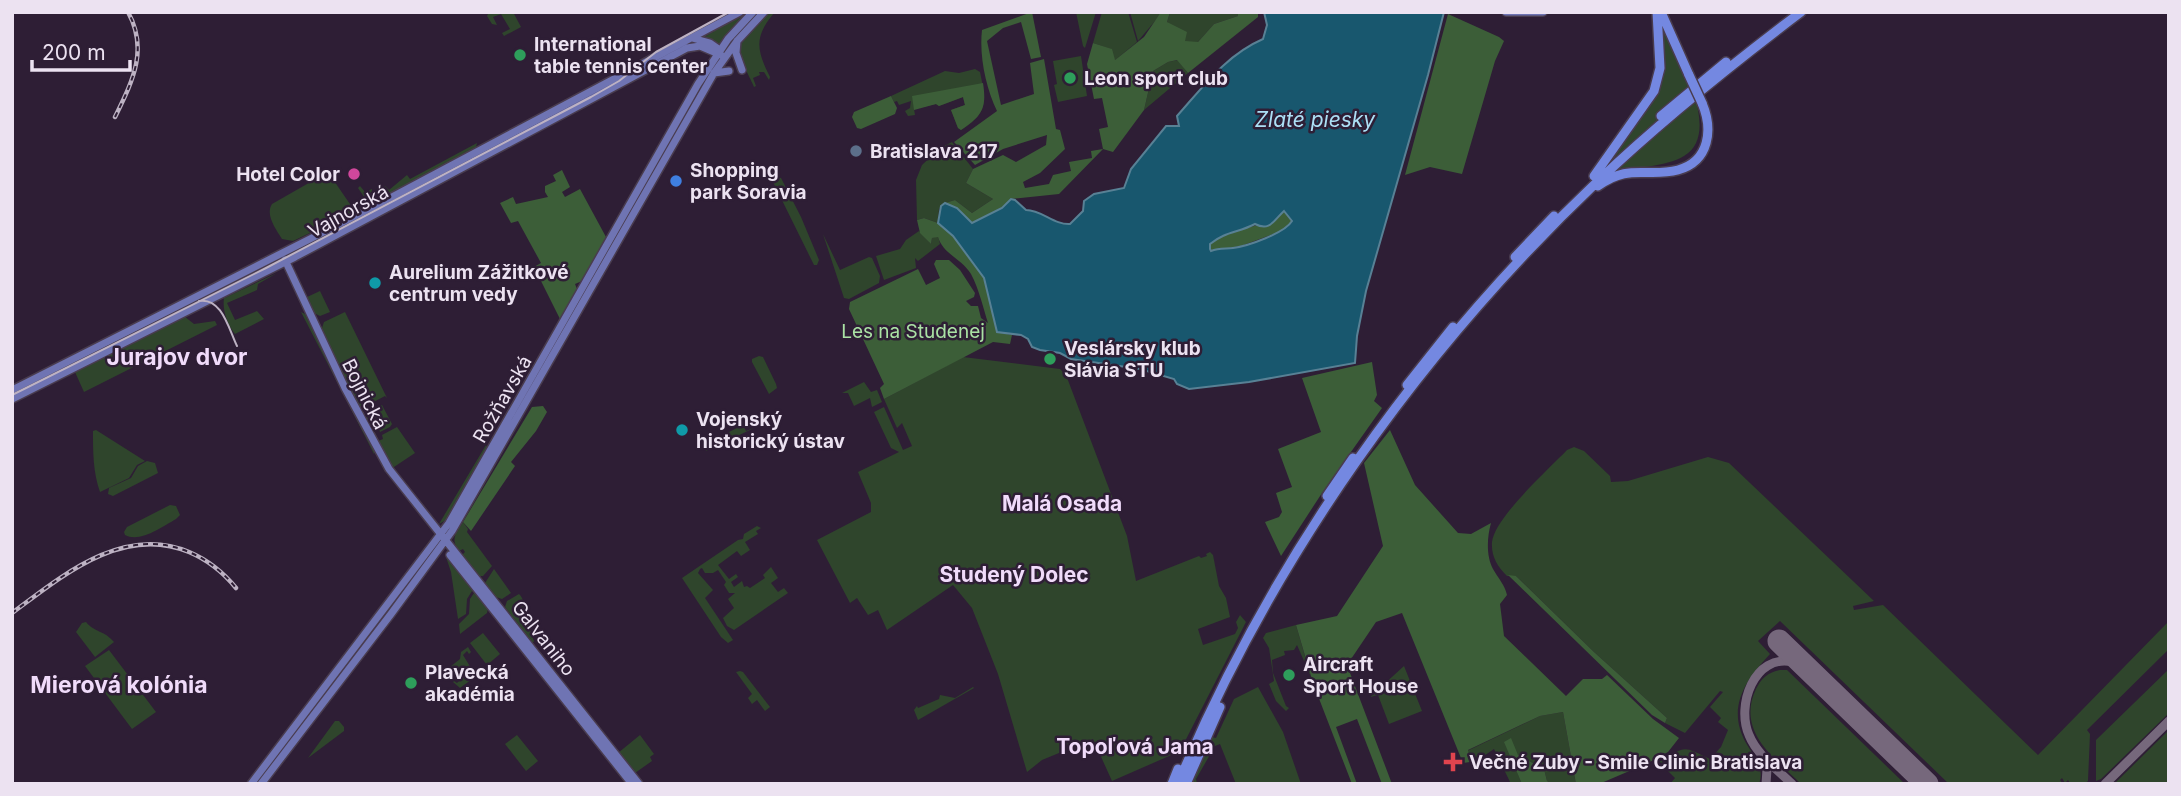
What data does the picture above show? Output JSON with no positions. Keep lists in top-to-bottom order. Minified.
{"streets":{"main road":["Vajnorská","Bojnická","Rožňavská","Galvaniho"]},"crossings":[["Vajnorská","Bojnická"],["Bojnická","Rožňavská"],["Bojnická","Galvaniho"],["Rožňavská","Galvaniho"]],"districts":["Jurajov dvor","Malá Osada","Studený Dolec","Mierová kolónia","Topoľová Jama"],"water":["Zlaté piesky"],"parks":["Les na Studenej"],"places":{"other":["International table tennis center","Leon sport club","Bratislava 217","Hotel Color","Shopping park Soravia","Aurelium Zážitkové centrum vedy","Veslársky klub Slávia STU","Vojenský historický ústav","Aircraft Sport House","Plavecká akadémia"],"health":["Večné Zuby - Smile Clinic Bratislava"]},"scale_bar":"200 m"}
